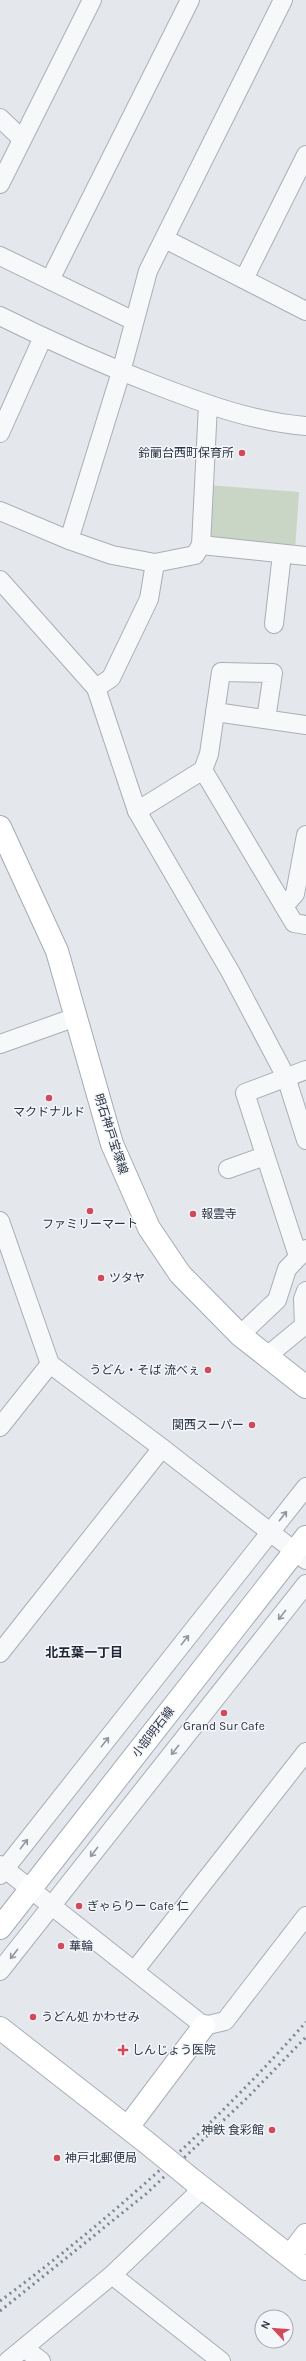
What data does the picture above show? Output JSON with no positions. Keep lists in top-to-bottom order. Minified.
{"streets":{"main road":["明石神戸宝塚線","小部明石線"]},"districts":["北五葉一丁目"],"places":{"other":["鈴蘭台西町保育所","マクドナルド","ファミリーマート","報雲寺","ツタヤ","うどん・そば 流べぇ","関西スーパー","Grand Sur Cafe","ぎゃらりー Cafe 仁","華輪","うどん処 かわせみ","神鉄 食彩館","神戸北郵便局"],"health":["しんじょう医院"]},"north":"top left"}
